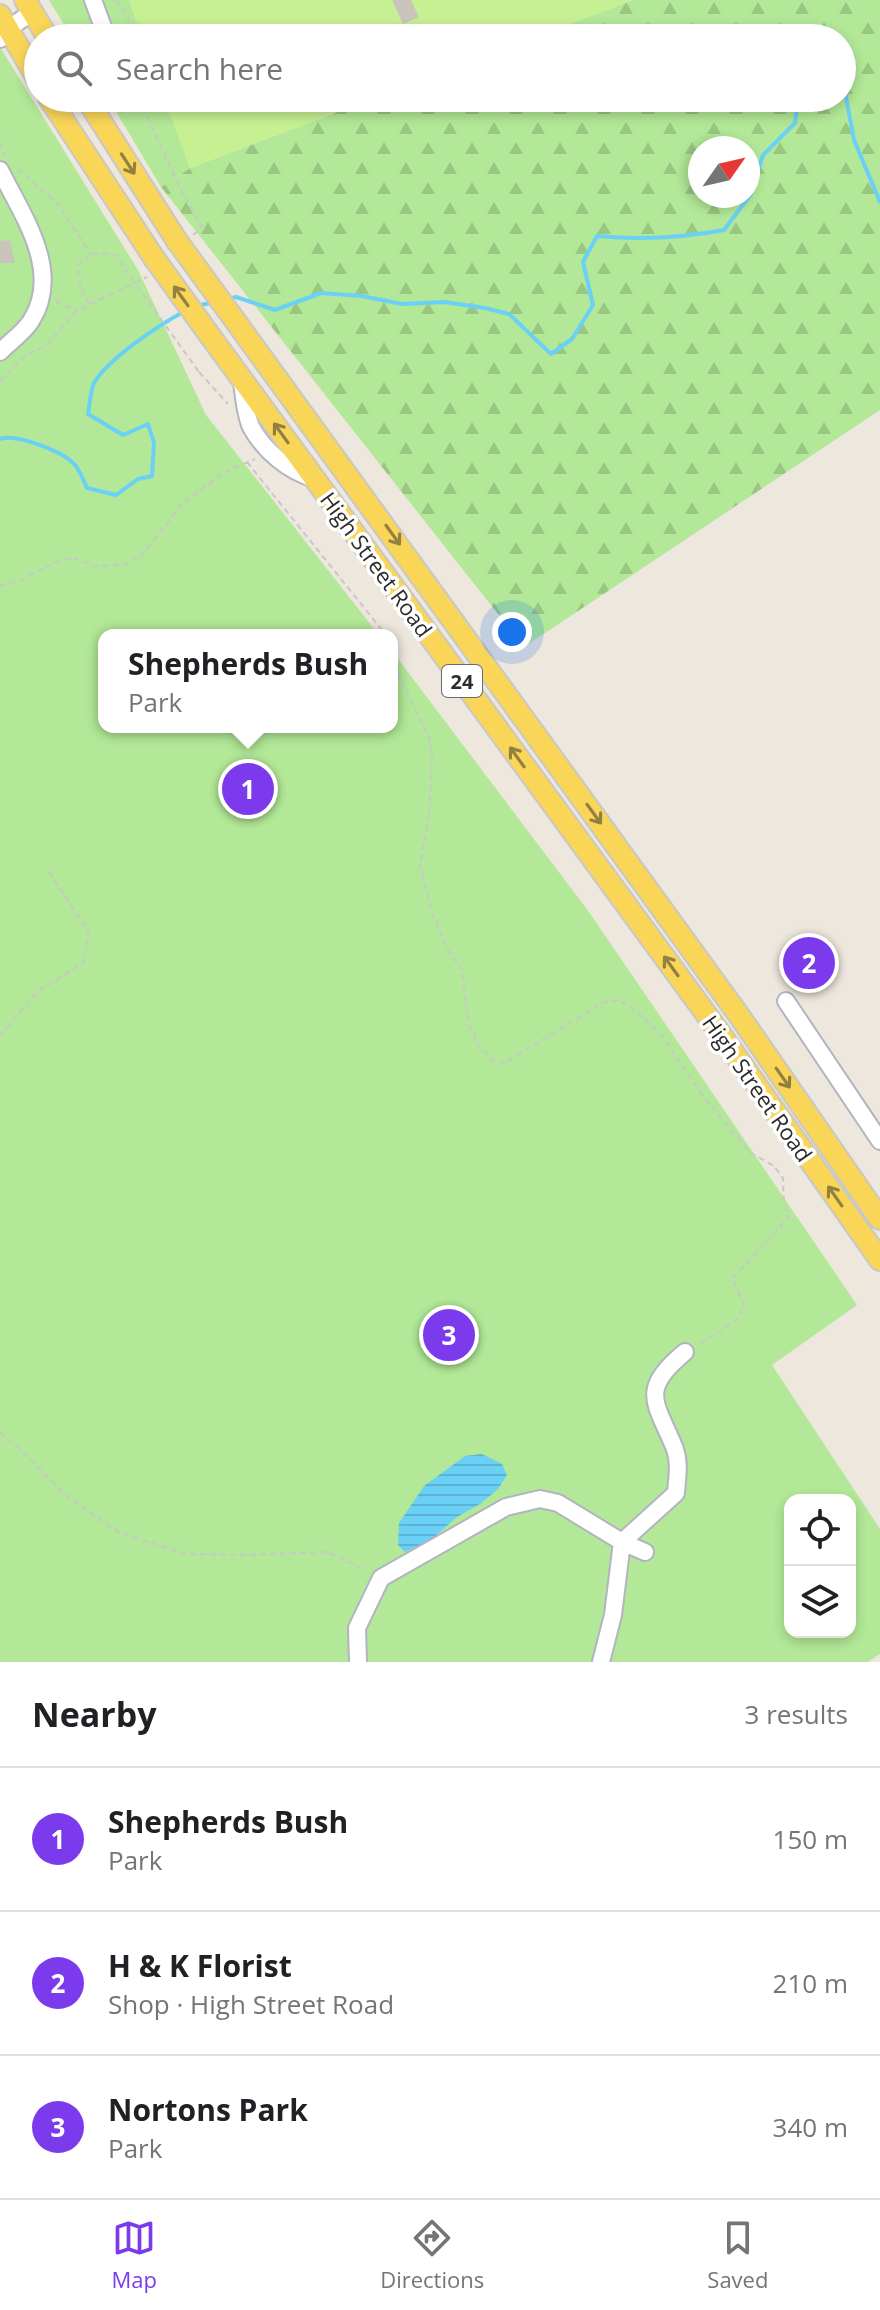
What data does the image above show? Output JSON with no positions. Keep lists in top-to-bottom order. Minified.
{"streets":{"main road":["High Street Road","24"]},"north":"top right","page":{"search":"Search here","popup":["Shepherds Bush","Park"],"pins":["1","2","3"],"heading":["Nearby","3 results"],"list":[{"mark":"1","name":"Shepherds Bush","note":"Park","value":"150 m"},{"mark":"2","name":"H & K Florist","note":"Shop · High Street Road","value":"210 m"},{"mark":"3","name":"Nortons Park","note":"Park","value":"340 m"}],"nav":["Map","Directions","Saved"]}}
